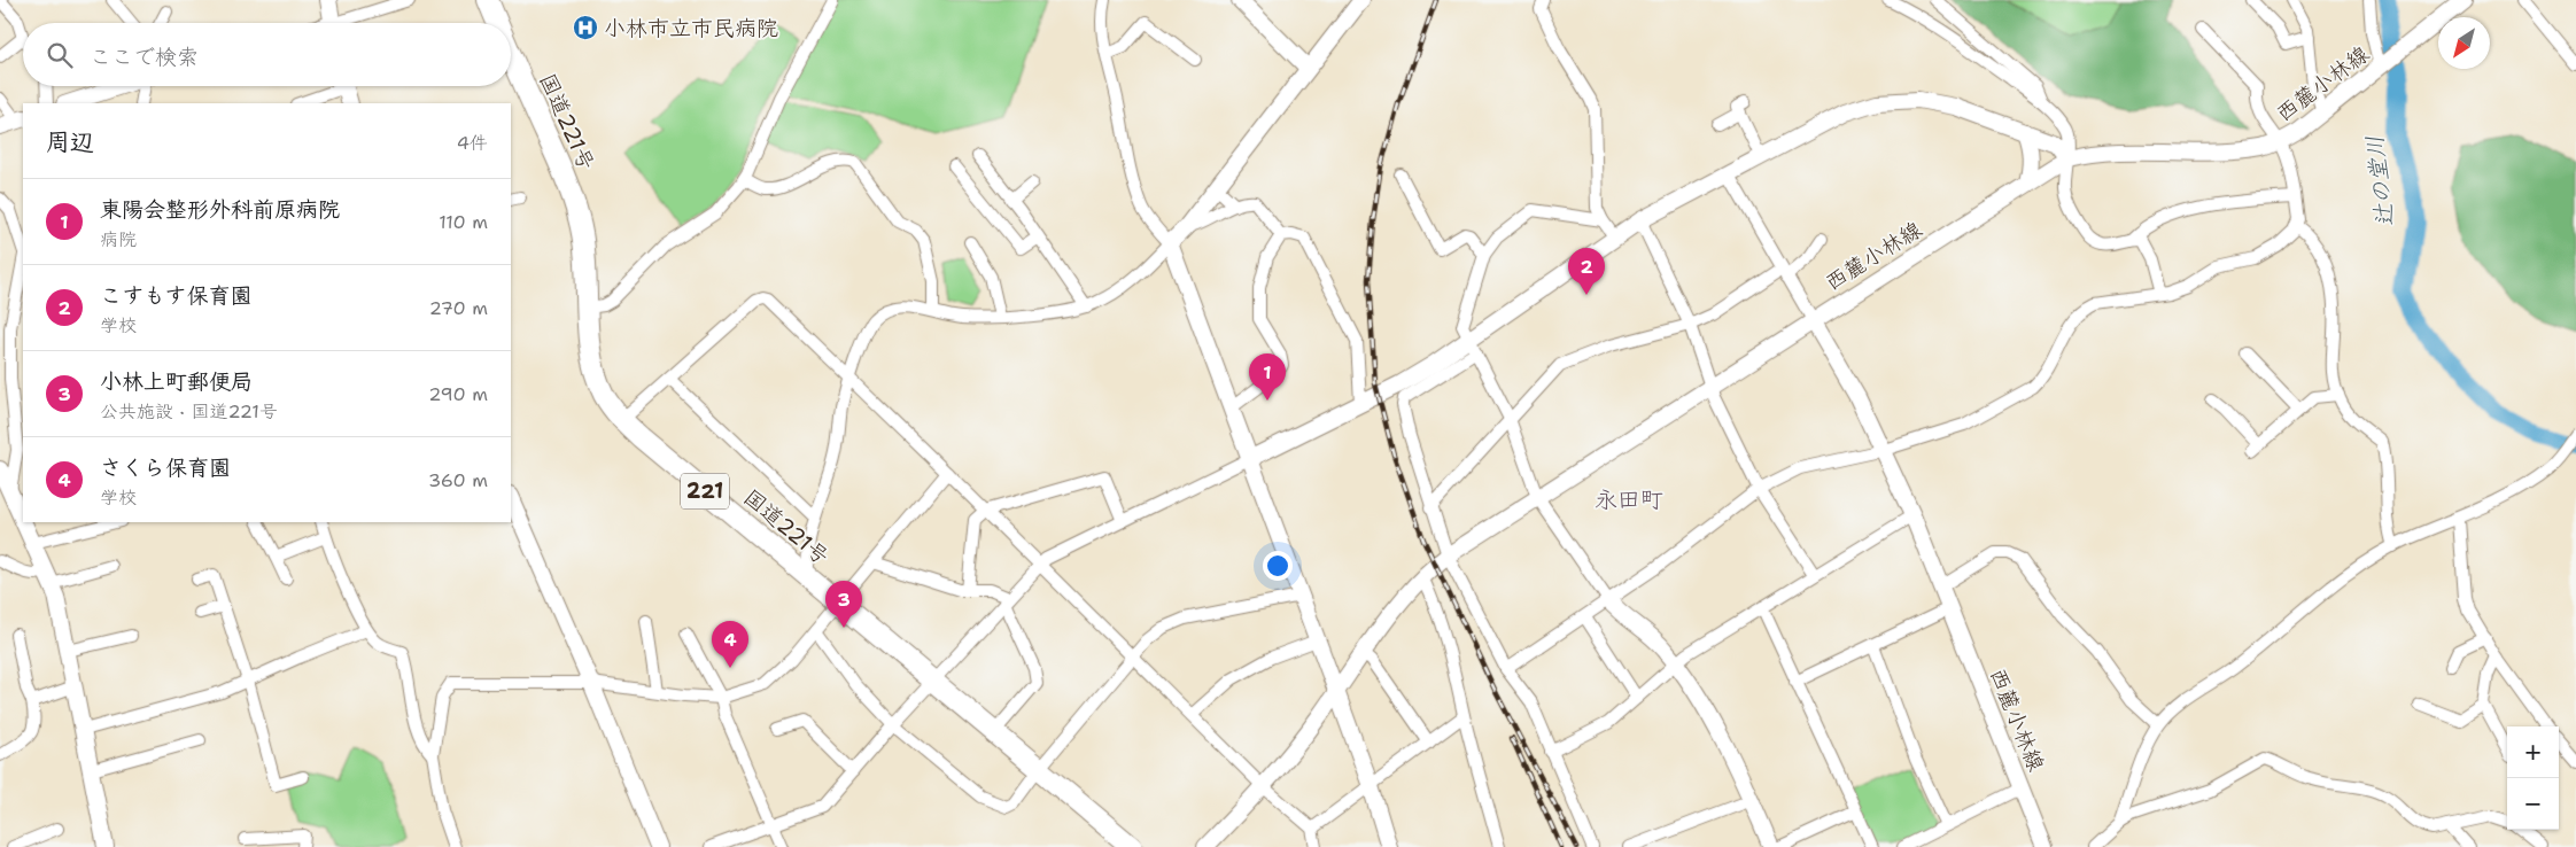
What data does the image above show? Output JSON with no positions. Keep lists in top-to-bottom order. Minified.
{"streets":{"highway":["国道221号","221"],"street":["西麓小林線"]},"districts":["永田町"],"water":["辻の堂川"],"places":{"hospital":["小林市立市民病院"]},"north":"bottom left","page":{"search":"ここで検索","heading":["周辺","4件"],"list":[{"mark":"1","name":"東陽会整形外科前原病院","note":"病院","value":"110 m"},{"mark":"2","name":"こすもす保育園","note":"学校","value":"270 m"},{"mark":"3","name":"小林上町郵便局","note":"公共施設 · 国道221号","value":"290 m"},{"mark":"4","name":"さくら保育園","note":"学校","value":"360 m"}],"pins":["2","1","3","4"],"map_buttons":["+","−"]}}
